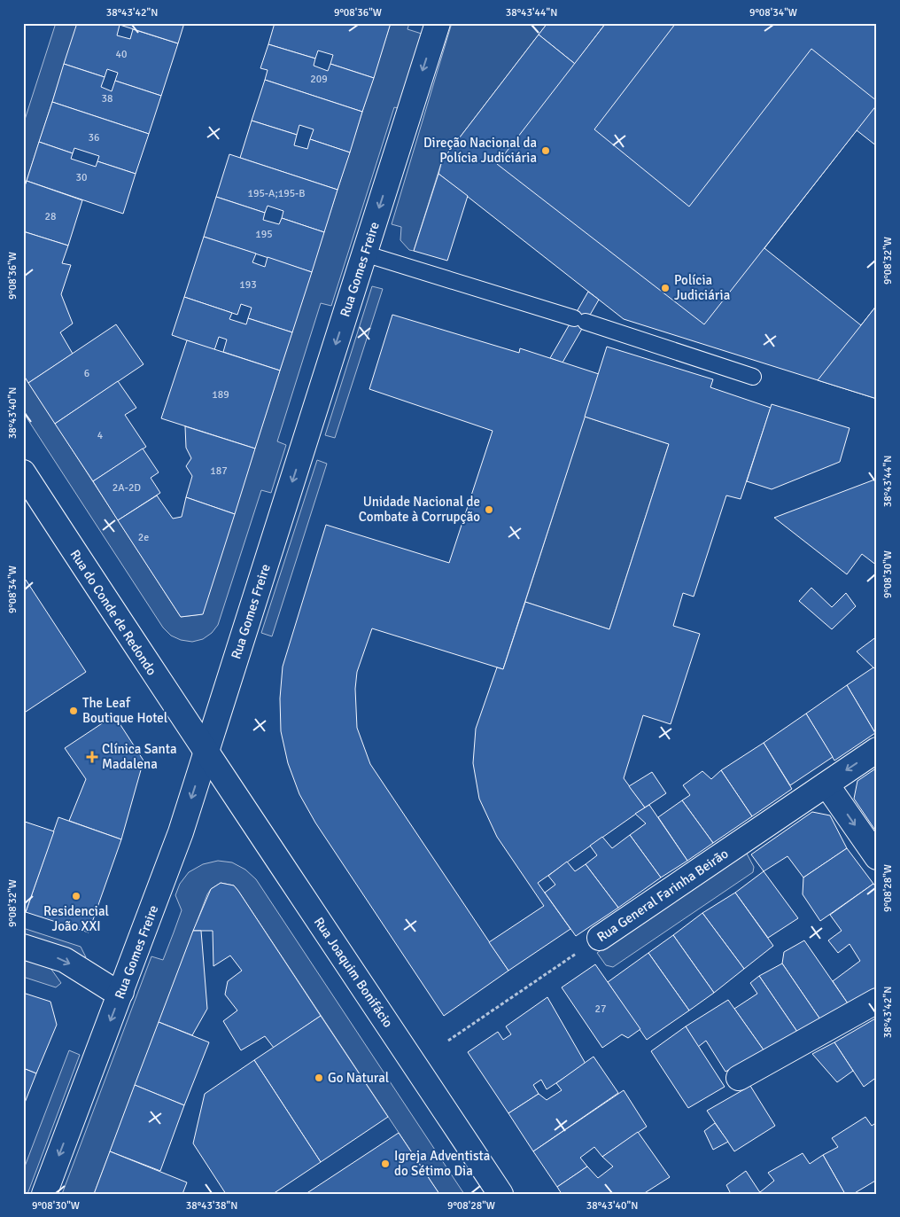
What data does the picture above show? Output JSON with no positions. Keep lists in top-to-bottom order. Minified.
{"streets":{"street":["Rua Gomes Freire","Rua do Conde de Redondo","Rua General Farinha Beirão","Rua Joaquim Bonifácio"]},"crossings":[["Rua Gomes Freire","Rua do Conde de Redondo"],["Rua Gomes Freire","Rua Joaquim Bonifácio"],["Rua do Conde de Redondo","Rua Joaquim Bonifácio"]],"one_way":["Rua Gomes Freire"],"places":{"other":["Direção Nacional da Polícia Judiciária","Polícia Judiciária","Unidade Nacional de Combate à Corrupção","The Leaf Boutique Hotel","Residencial João XXI","Go Natural","Igreja Adventista do Sétimo Dia"],"health":["Clínica Santa Madalena"]},"house_numbers":["40","209","38","36","30","195-A;195-B","28","195","193","6","189","4","187","2A-2D","2e","27"],"coordinates":["38°43'42\"N","9°08'36\"W","38°43'44\"N","9°08'34\"W","9°08'32\"W","38°43'40\"N","9°08'30\"W","9°08'28\"W","38°43'38\"N"]}
